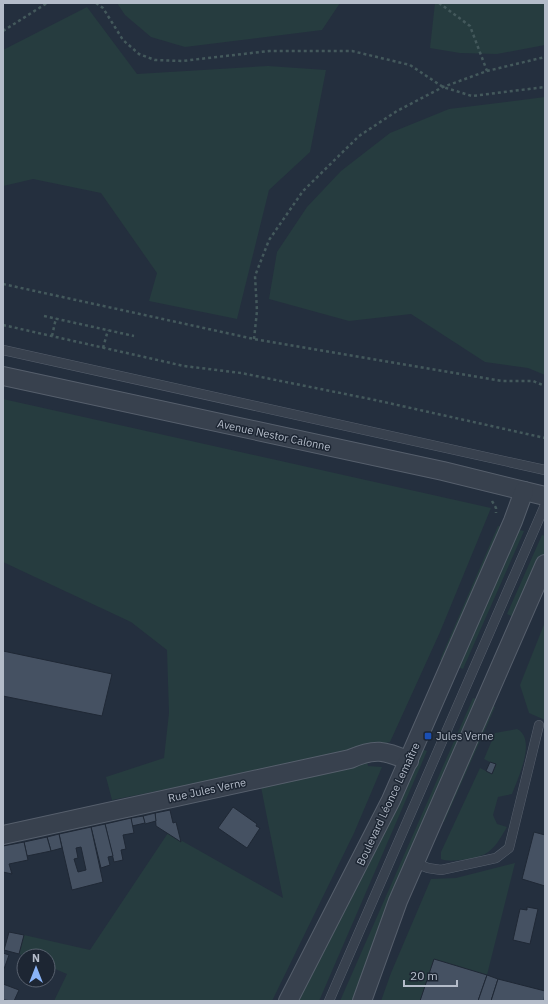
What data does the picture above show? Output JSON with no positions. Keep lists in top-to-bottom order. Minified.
{"streets":{"street":["Avenue Nestor Calonne","Rue Jules Verne","Boulevard Léonce Lemaître"]},"crossings":[["Avenue Nestor Calonne","Boulevard Léonce Lemaître"],["Rue Jules Verne","Boulevard Léonce Lemaître"]],"places":{"transit":["Jules Verne"]},"scale_bar":"20 m","north":"top"}
